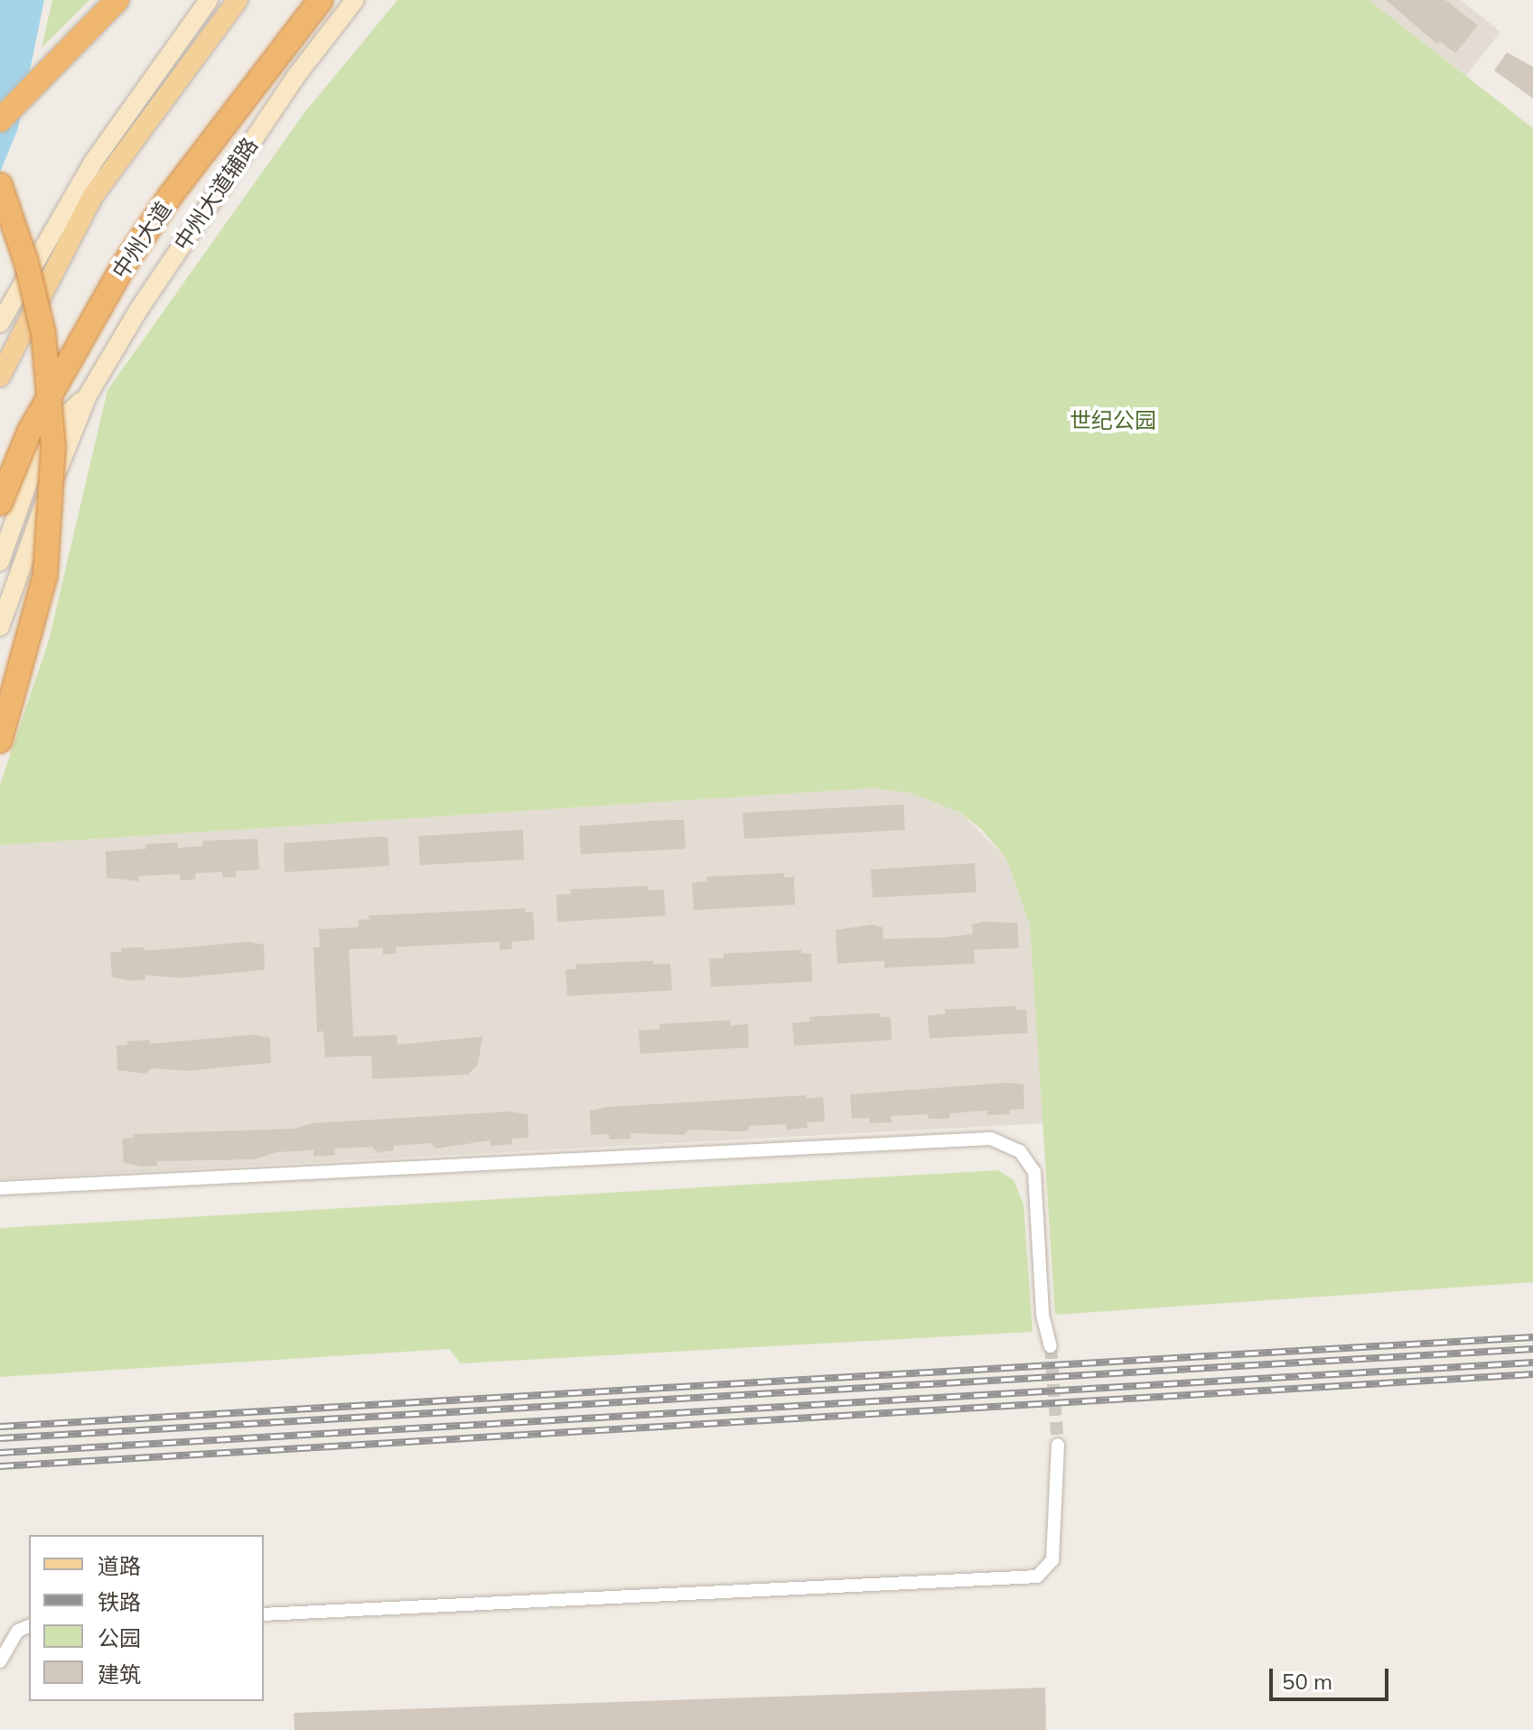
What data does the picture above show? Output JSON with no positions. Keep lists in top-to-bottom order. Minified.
{"streets":{"highway":["中州大道"],"street":["中州大道辅路"]},"parks":["世纪公园"],"legend":["道路","铁路","公园","建筑"],"scale_bar":"50 m"}
